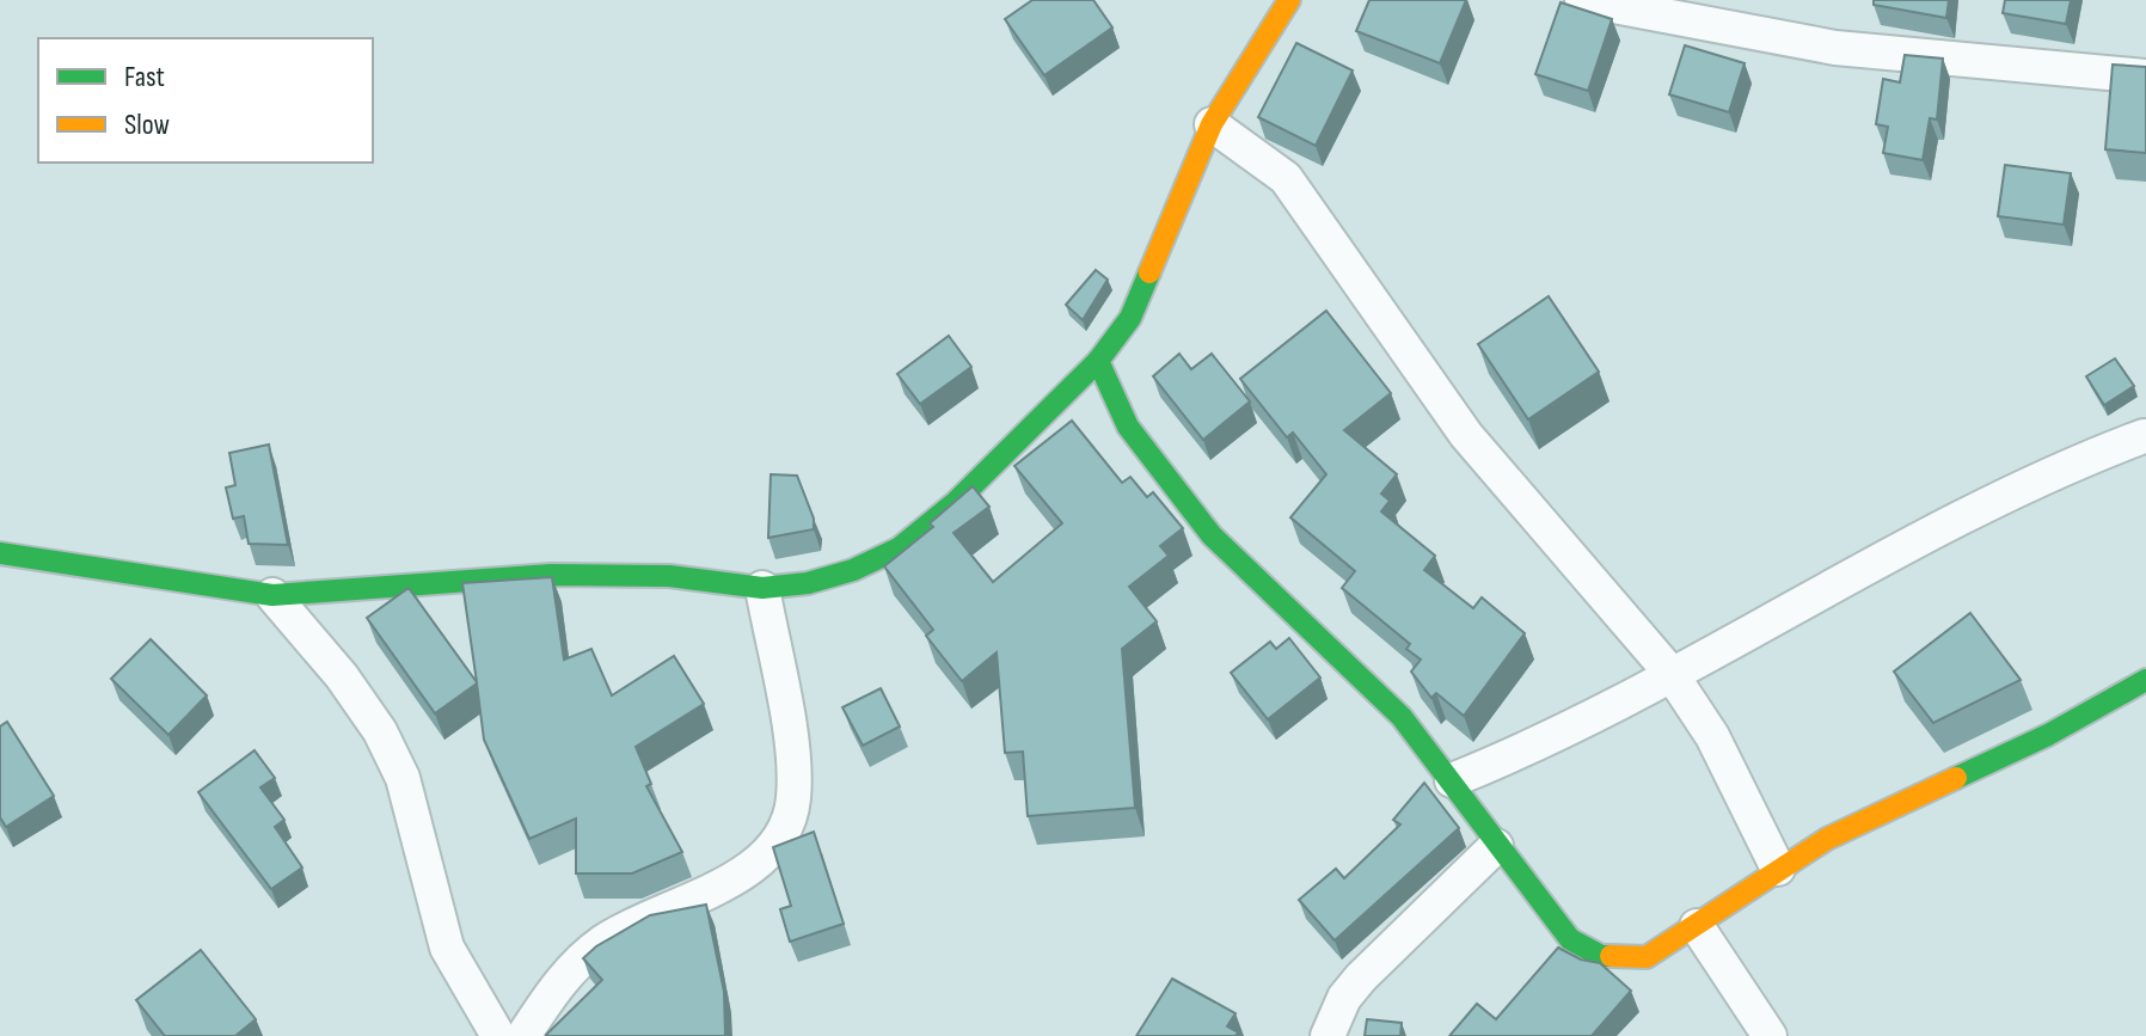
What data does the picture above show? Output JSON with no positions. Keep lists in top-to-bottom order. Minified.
{"legend":["Fast","Slow"]}
